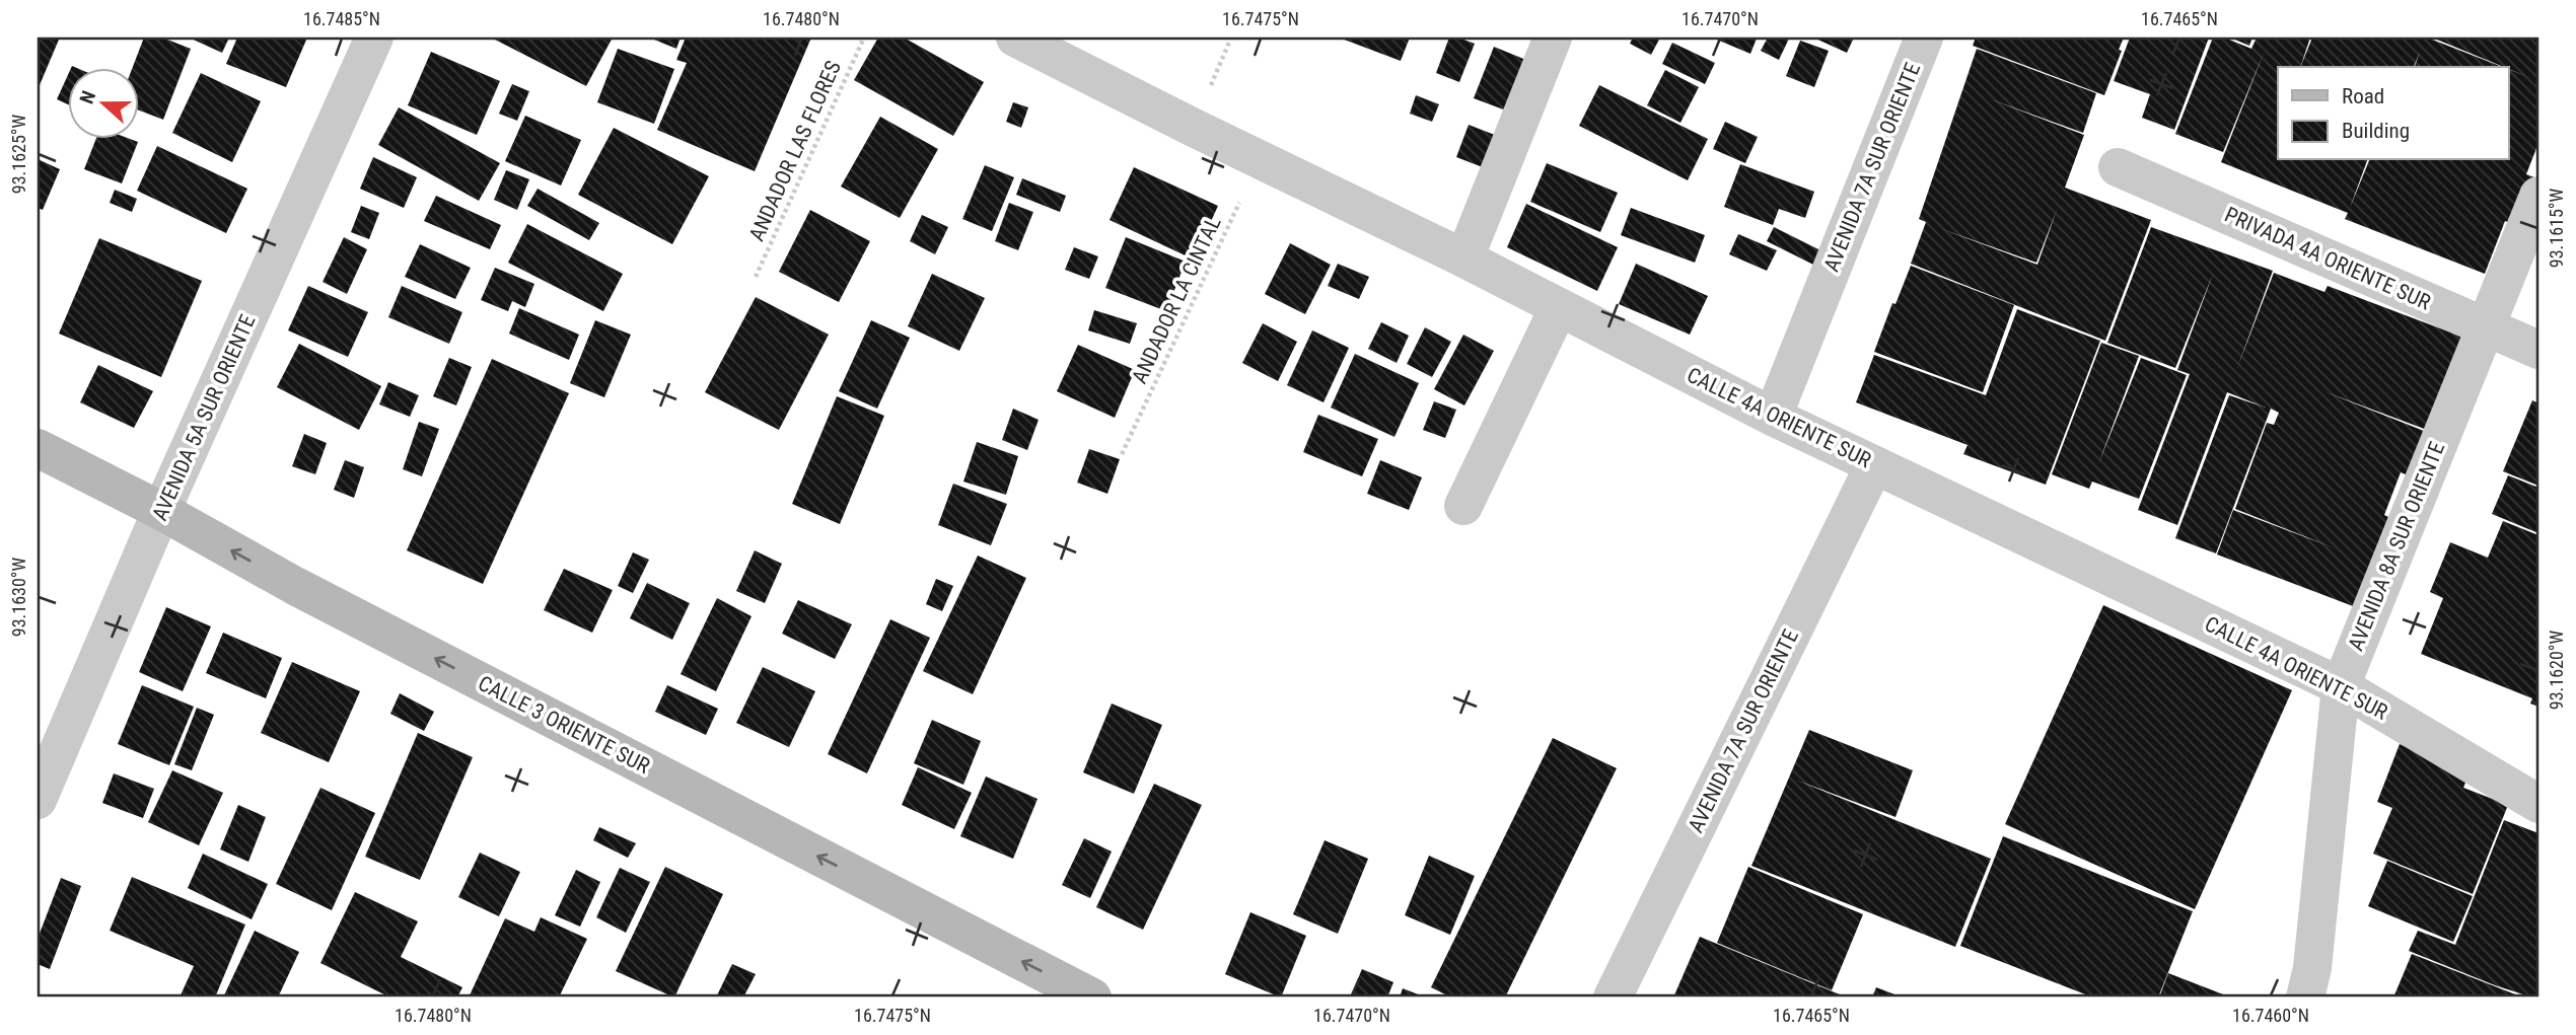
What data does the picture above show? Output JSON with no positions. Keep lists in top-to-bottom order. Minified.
{"streets":{"main road":["CALLE 3 ORIENTE SUR"],"street":["AVENIDA 7A SUR ORIENTE","PRIVADA 4A ORIENTE SUR","AVENIDA 5A SUR ORIENTE","CALLE 4A ORIENTE SUR","AVENIDA 8A SUR ORIENTE"],"path":["ANDADOR LAS FLORES","ANDADOR LA CINTAL"]},"crossings":[["AVENIDA 7A SUR ORIENTE","CALLE 4A ORIENTE SUR"],["PRIVADA 4A ORIENTE SUR","AVENIDA 8A SUR ORIENTE"],["ANDADOR LA CINTAL","CALLE 4A ORIENTE SUR"],["AVENIDA 5A SUR ORIENTE","CALLE 3 ORIENTE SUR"],["CALLE 4A ORIENTE SUR","AVENIDA 8A SUR ORIENTE"]],"one_way":["CALLE 3 ORIENTE SUR"],"legend":["Road","Building"],"north":"left","coordinates":["16.7485°N","16.7480°N","16.7475°N","16.7470°N","16.7465°N","93.1625°W","93.1615°W","93.1630°W","93.1620°W","16.7460°N"]}
